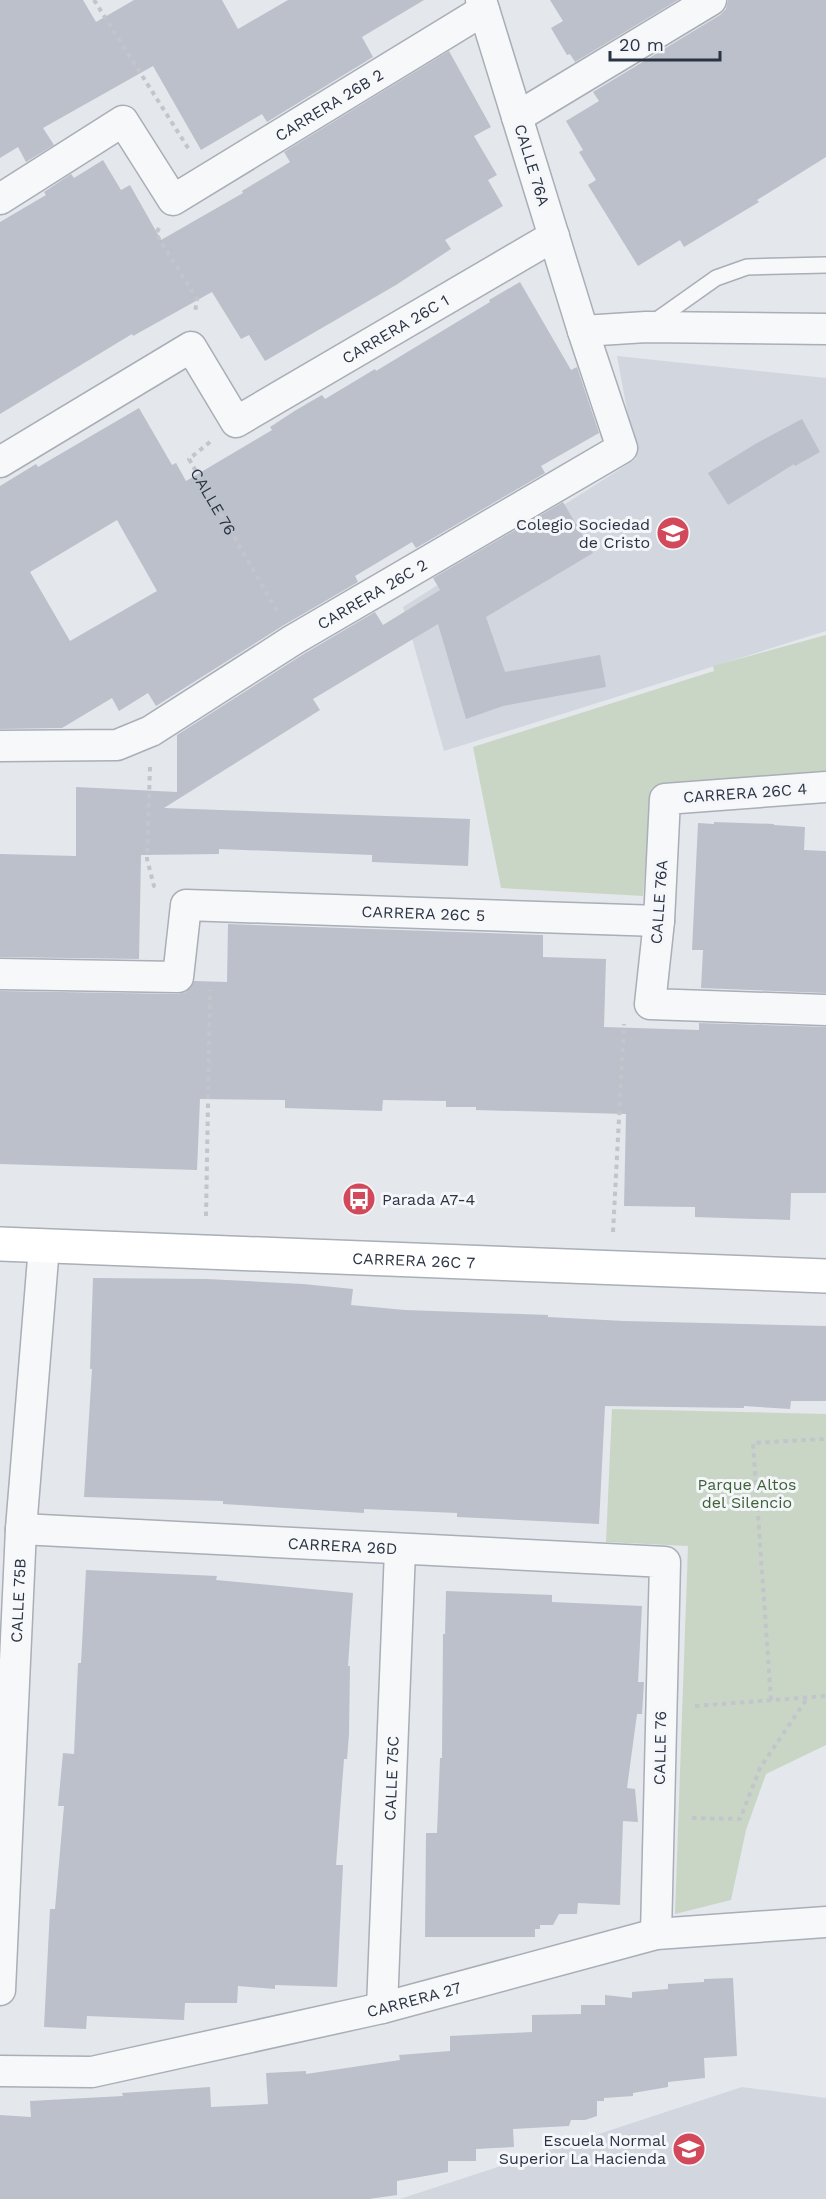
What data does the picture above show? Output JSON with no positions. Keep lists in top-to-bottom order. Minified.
{"streets":{"street":["CARRERA 26B 2","CALLE 76A","CARRERA 26C 1","CALLE 76","CARRERA 26C 2","CARRERA 26C 4","CARRERA 26C 5","CARRERA 26C 7","CARRERA 26D","CALLE 75B","CALLE 75C","CARRERA 27"]},"crossings":[["CARRERA 26B 2","CALLE 76A"],["CALLE 76A","CARRERA 26C 1"],["CALLE 76A","CARRERA 26C 2"],["CALLE 76A","CARRERA 26C 4"],["CALLE 76A","CARRERA 26C 5"],["CARRERA 26C 1","CALLE 76"],["CALLE 76","CARRERA 26C 2"],["CALLE 76","CARRERA 26D"],["CALLE 76","CARRERA 27"],["CARRERA 26C 7","CALLE 75B"],["CARRERA 26D","CALLE 75B"],["CARRERA 26D","CALLE 75C"],["CALLE 75C","CARRERA 27"]],"parks":["Parque Altos del Silencio"],"places":{"school or university":["Colegio Sociedad de Cristo","Escuela Normal Superior La Hacienda"],"bus stop":["Parada A7-4"]},"scale_bar":"20 m"}
